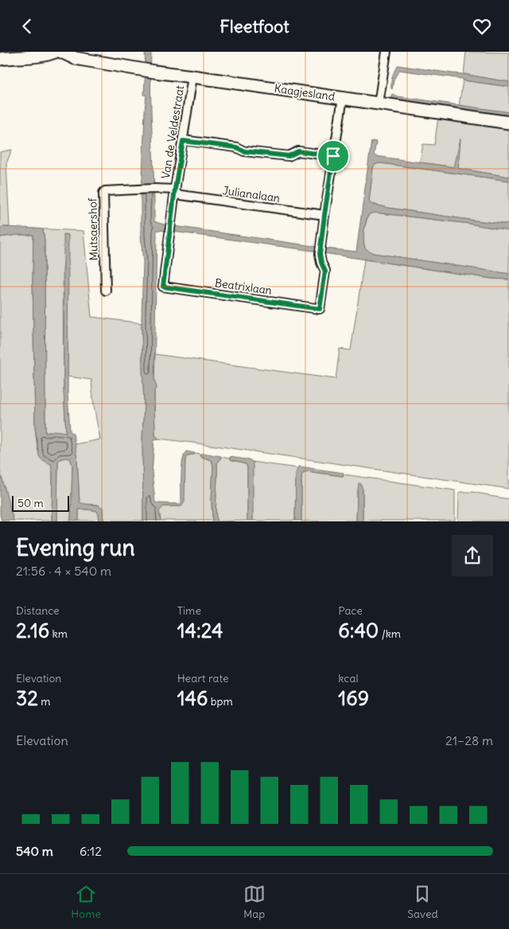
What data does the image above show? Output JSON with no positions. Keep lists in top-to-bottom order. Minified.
{"streets":{"street":["Kaagjesland","Van de Veldestraat","Julianalaan","Mutsaershof","Beatrixlaan"]},"crossings":[["Kaagjesland","Van de Veldestraat"],["Van de Veldestraat","Julianalaan"],["Van de Veldestraat","Mutsaershof"],["Van de Veldestraat","Beatrixlaan"],["Julianalaan","Mutsaershof"],["Julianalaan","Beatrixlaan"]],"scale_bar":"50 m","page":{"header":"Fleetfoot","scale":"50 m","heading":["Evening run","21:56 · 4 × 540 m"],"stats":[["Distance","2.16 km"],["Time","14:24"],["Pace","6:40 /km"],["Elevation","32 m"],["Heart rate","146 bpm"],["kcal","169"]],"chart":["Elevation","21–28 m"],"list":[{"name":"540 m","note":"6:12"}],"tabs":["Home","Map","Saved"]}}
